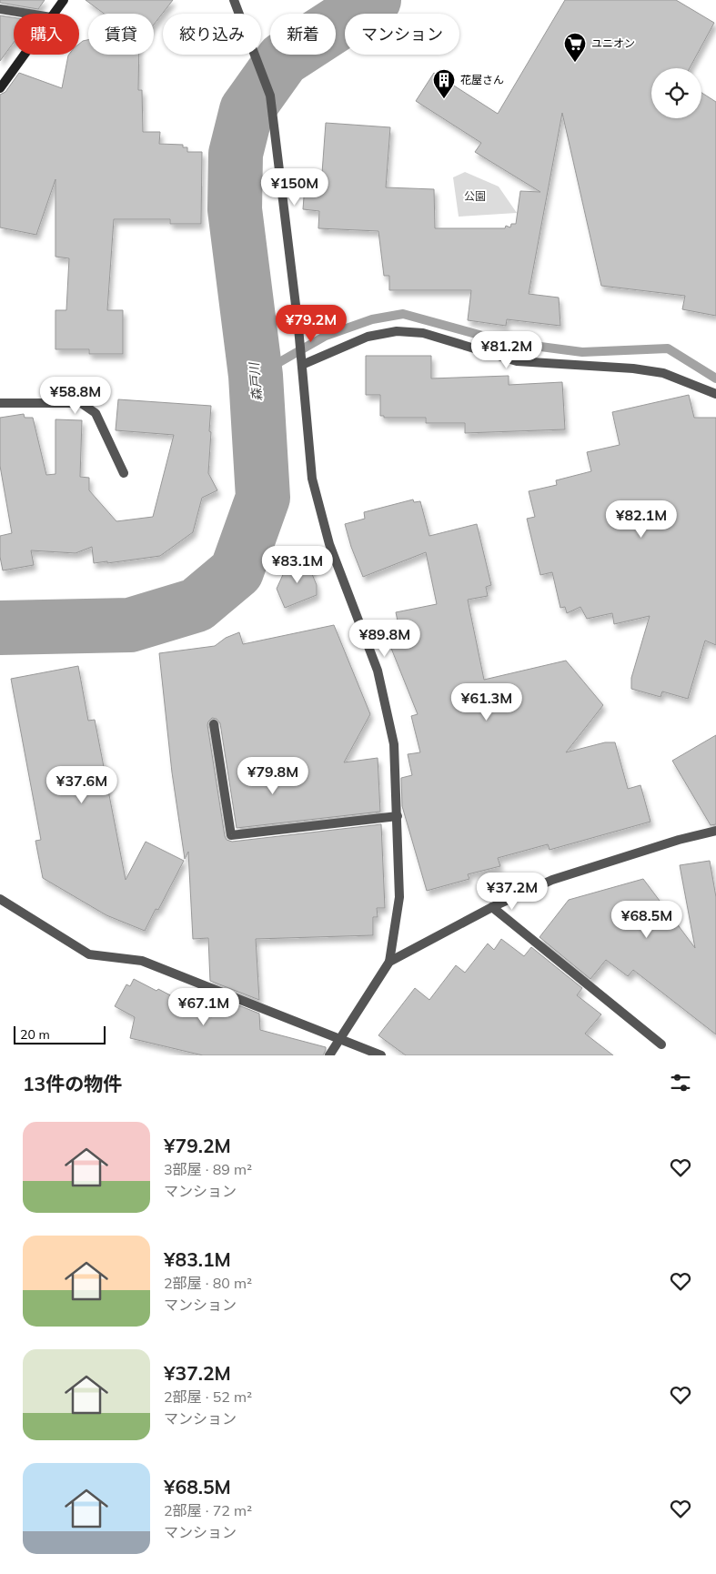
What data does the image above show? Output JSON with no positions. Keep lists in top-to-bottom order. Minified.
{"water":["森戸川"],"parks":["公園"],"places":{"supermarket":["ユニオン"],"building":["花屋さん"]},"scale_bar":"20 m","page":{"chip":["購入","賃貸","絞り込み","新着","マンション"],"price":["¥150M","¥79.2M","¥81.2M","¥58.8M","¥82.1M","¥83.1M","¥89.8M","¥61.3M","¥79.8M","¥37.6M","¥37.2M","¥68.5M","¥67.1M"],"scale":"20 m","heading":"13件の物件","list":[{"name":"¥79.2M","note":"3部屋 · 89 m² · マンション"},{"name":"¥83.1M","note":"2部屋 · 80 m² · マンション"},{"name":"¥37.2M","note":"2部屋 · 52 m² · マンション"},{"name":"¥68.5M","note":"2部屋 · 72 m² · マンション"}]}}
